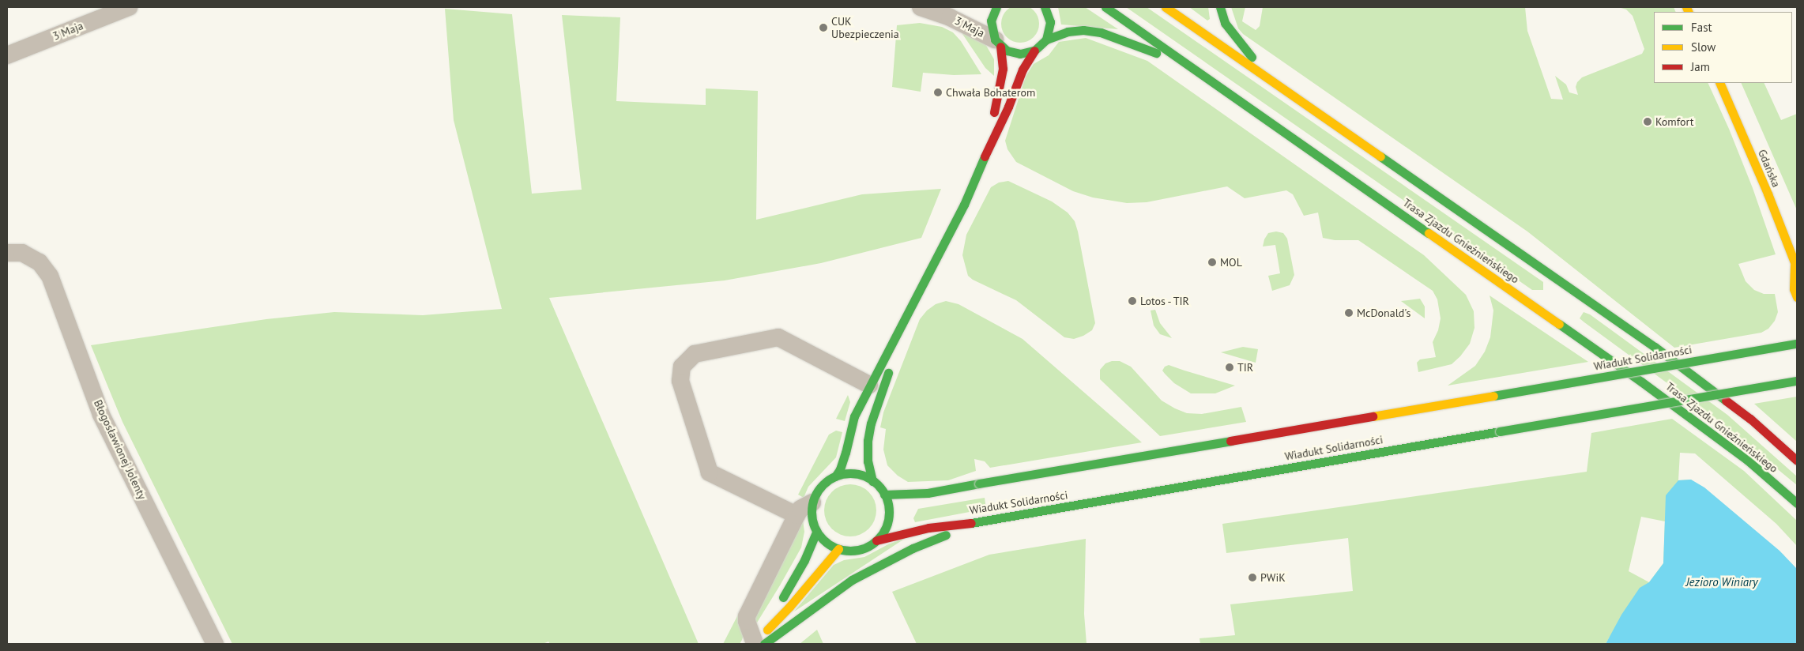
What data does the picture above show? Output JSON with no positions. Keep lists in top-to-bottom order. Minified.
{"streets":{"street":["3 Maja","Gdańska","Trasa Zjazdu Gnieźnieńskiego","Wiadukt Solidarności","Błogosławionej Jolenty"]},"water":["Jezioro Winiary"],"places":["CUK Ubezpieczenia","Chwała Bohaterom","Komfort","MOL","Lotos - TIR","McDonald's","TIR","PWiK"],"legend":["Fast","Slow","Jam"]}
